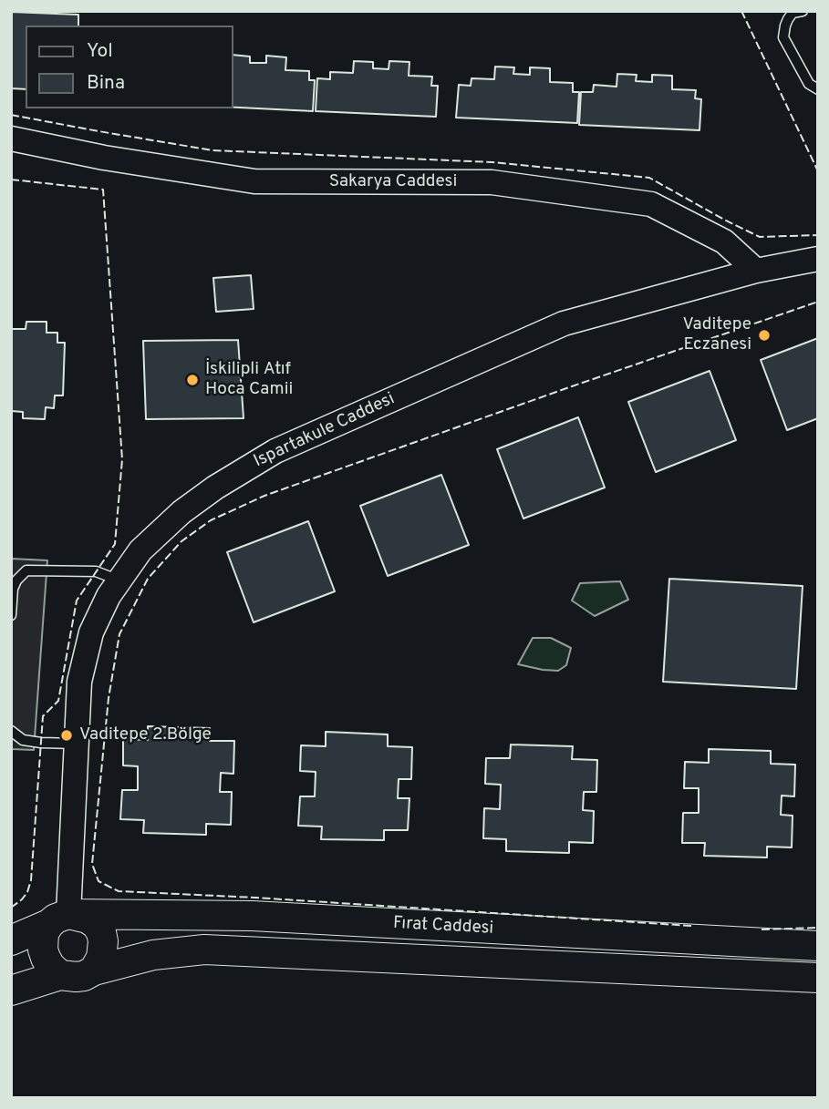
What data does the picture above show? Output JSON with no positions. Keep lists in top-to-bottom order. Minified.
{"streets":{"main road":["Fırat Caddesi"],"street":["Sakarya Caddesi","Ispartakule Caddesi"]},"crossings":[["Sakarya Caddesi","Ispartakule Caddesi"],["Ispartakule Caddesi","Fırat Caddesi"]],"places":["Vaditepe Eczanesi","İskilipli Atıf Hoca Camii","Vaditepe 2.Bölge"],"legend":["Yol","Bina"]}
